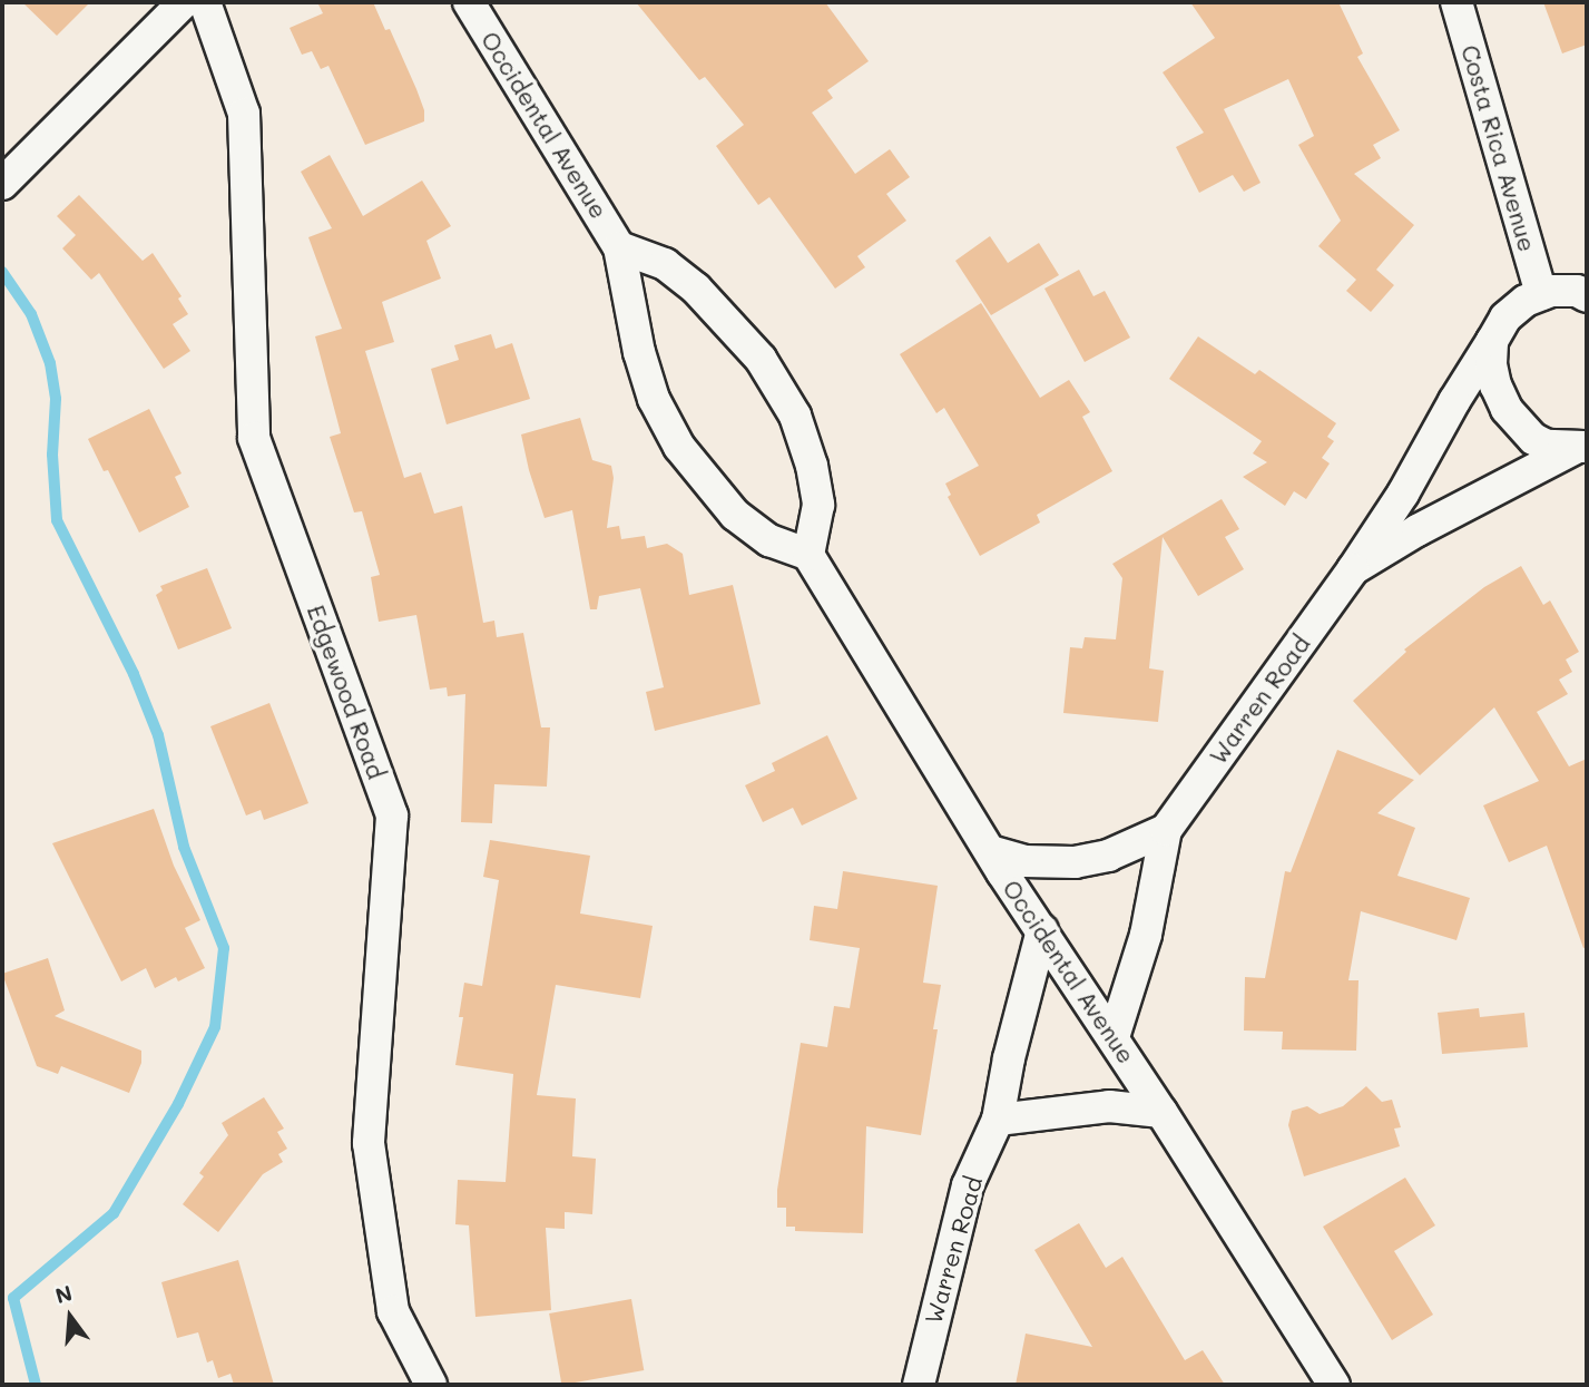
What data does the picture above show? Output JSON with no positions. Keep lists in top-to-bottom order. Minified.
{"streets":{"street":["Occidental Avenue","Costa Rica Avenue","Edgewood Road","Warren Road"]},"crossings":[["Occidental Avenue","Warren Road"],["Costa Rica Avenue","Warren Road"]],"north":"top"}
